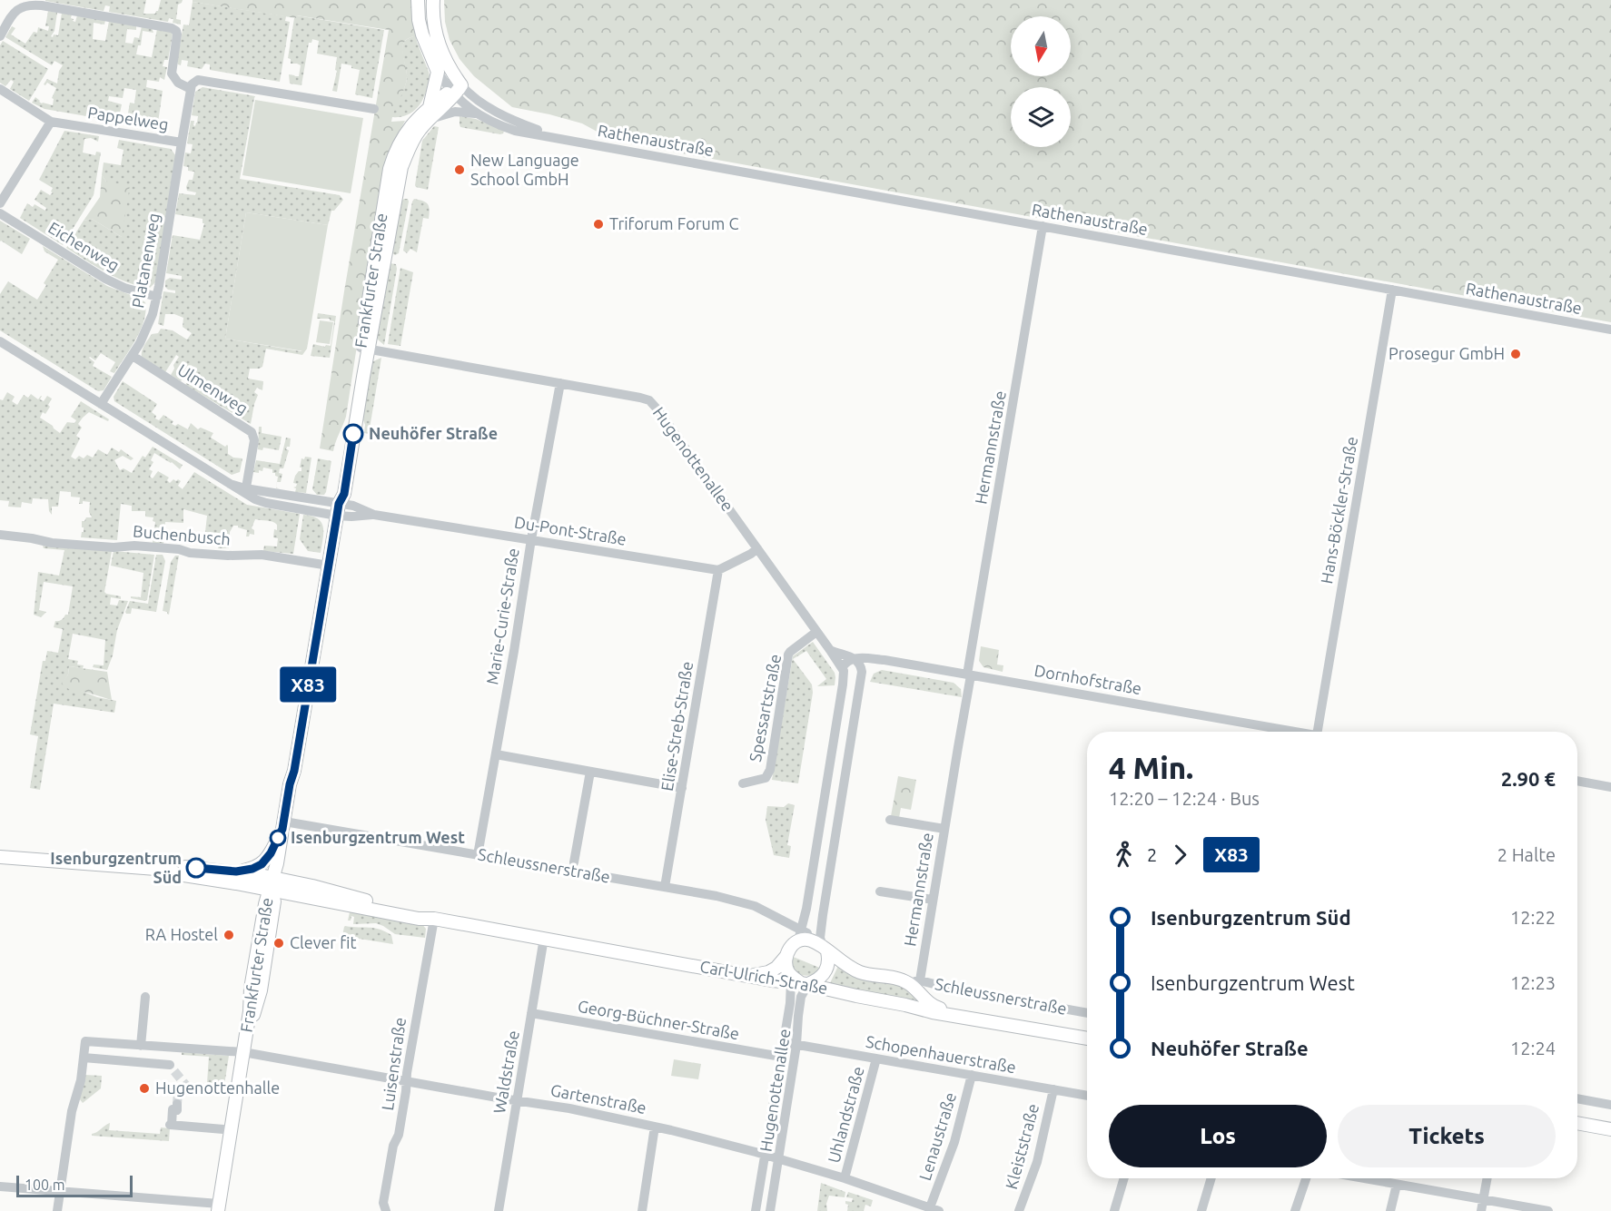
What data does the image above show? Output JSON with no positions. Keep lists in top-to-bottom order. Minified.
{"streets":{"main road":["Frankfurter Straße","Hugenottenallee","Schleussnerstraße","Carl-Ulrich-Straße"],"street":["Pappelweg","Rathenaustraße","Eichenweg","Platanenweg","Ulmenweg","Hermannstraße","Hans-Böckler-Straße","Du-Pont-Straße","Buchenbusch","Marie-Curie-Straße","Dornhofstraße","Spessartstraße","Elise-Streb-Straße","Georg-Büchner-Straße","Schopenhauerstraße","Luisenstraße","Waldstraße","Gartenstraße","Uhlandstraße","Lenaustraße","Kleiststraße"]},"crossings":[["Pappelweg","Platanenweg"],["Rathenaustraße","Frankfurter Straße"],["Rathenaustraße","Hermannstraße"],["Rathenaustraße","Hans-Böckler-Straße"],["Eichenweg","Platanenweg"],["Platanenweg","Ulmenweg"],["Frankfurter Straße","Hugenottenallee"],["Frankfurter Straße","Du-Pont-Straße"],["Frankfurter Straße","Buchenbusch"],["Frankfurter Straße","Schleussnerstraße"],["Frankfurter Straße","Carl-Ulrich-Straße"],["Frankfurter Straße","Gartenstraße"],["Hermannstraße","Dornhofstraße"],["Hermannstraße","Schleussnerstraße"],["Hugenottenallee","Marie-Curie-Straße"],["Hugenottenallee","Dornhofstraße"],["Hugenottenallee","Spessartstraße"],["Hugenottenallee","Schleussnerstraße"],["Hugenottenallee","Carl-Ulrich-Straße"],["Hugenottenallee","Georg-Büchner-Straße"],["Hugenottenallee","Schopenhauerstraße"],["Hugenottenallee","Gartenstraße"],["Du-Pont-Straße","Marie-Curie-Straße"],["Du-Pont-Straße","Elise-Streb-Straße"],["Marie-Curie-Straße","Schleussnerstraße"],["Elise-Streb-Straße","Schleussnerstraße"],["Schleussnerstraße","Carl-Ulrich-Straße"],["Carl-Ulrich-Straße","Luisenstraße"],["Carl-Ulrich-Straße","Waldstraße"],["Georg-Büchner-Straße","Waldstraße"],["Schopenhauerstraße","Uhlandstraße"],["Schopenhauerstraße","Lenaustraße"],["Schopenhauerstraße","Kleiststraße"],["Luisenstraße","Gartenstraße"],["Waldstraße","Gartenstraße"],["Gartenstraße","Uhlandstraße"],["Gartenstraße","Lenaustraße"]],"places":["New Language School GmbH","Triforum Forum C","Prosegur GmbH","Neuhöfer Straße","Isenburgzentrum West","Isenburgzentrum Süd","RA Hostel","Clever fit","Hugenottenhalle"],"lines":["bus line X83"],"scale_bar":"100 m","north":"bottom","page":{"on_map":"X83","heading":["4 Min.","12:20 – 12:24 · Bus","2.90 €"],"legs":["2","X83","2 Halte"],"list":[{"name":"Isenburgzentrum Süd","value":"12:22"},{"name":"Isenburgzentrum West","value":"12:23"},{"name":"Neuhöfer Straße","value":"12:24"}],"buttons":["Los","Tickets"],"scale":"100 m"}}
